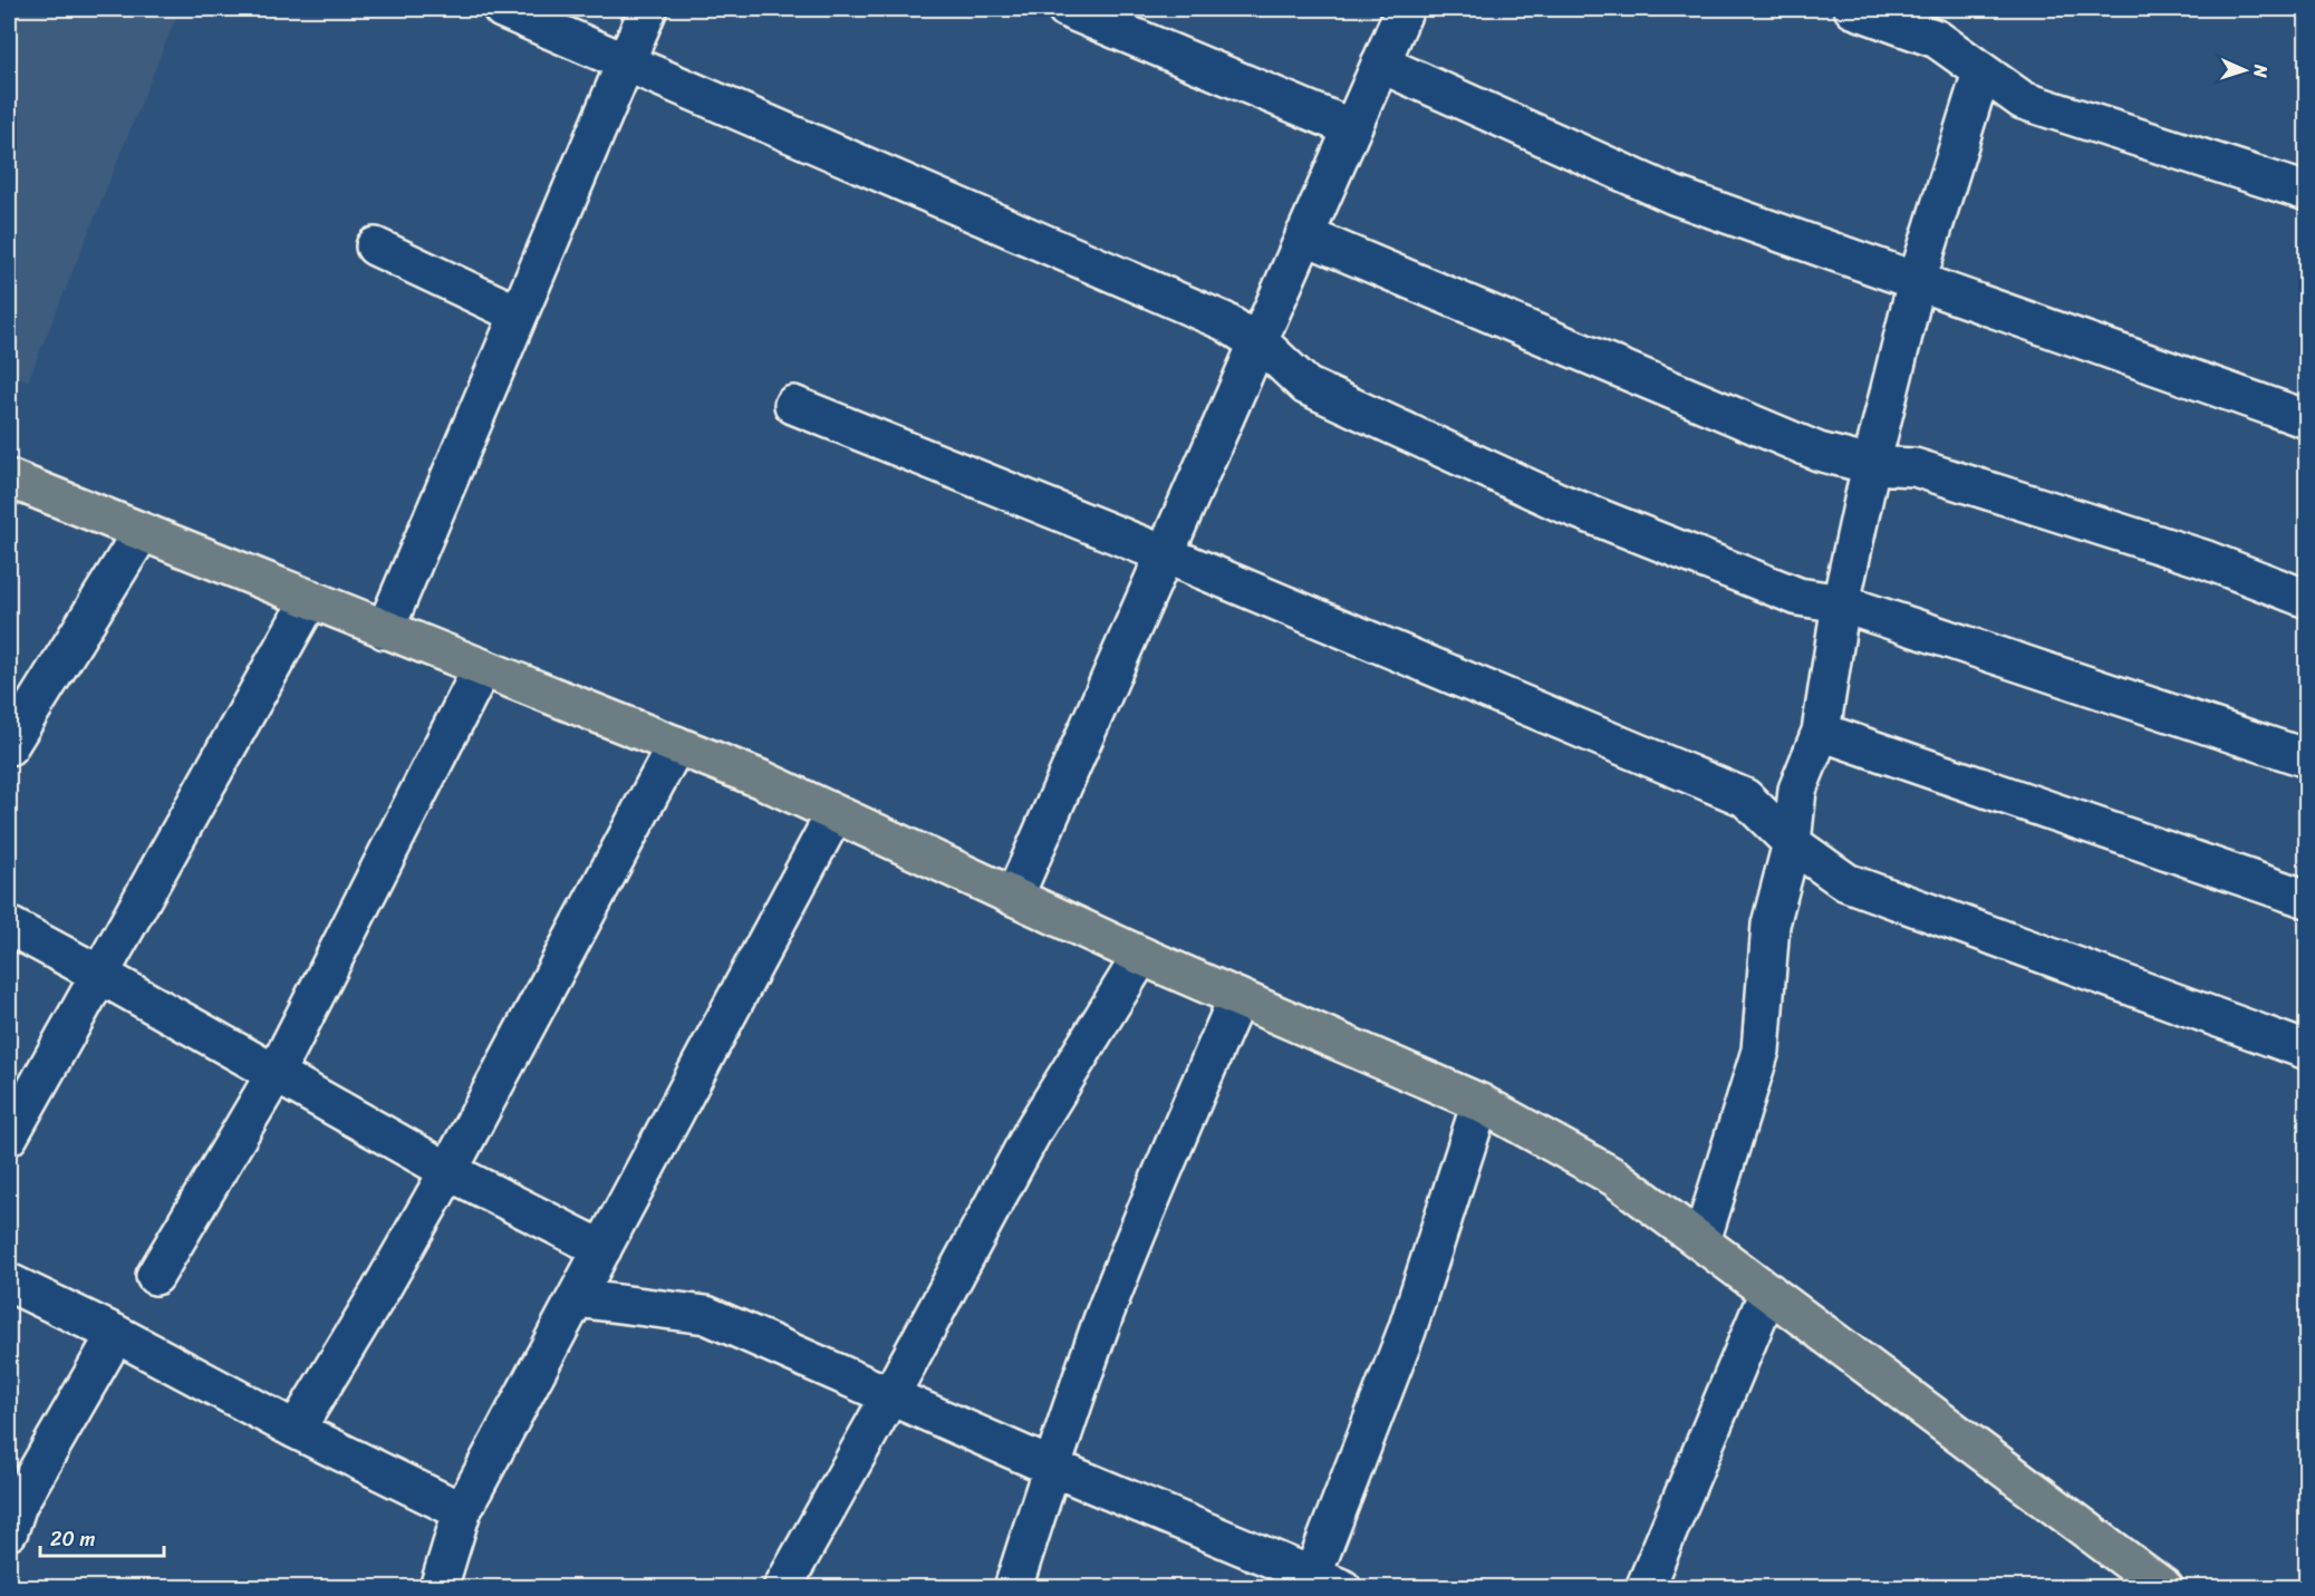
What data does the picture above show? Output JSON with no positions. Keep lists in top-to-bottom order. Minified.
{"scale_bar":"20 m","north":"right"}
